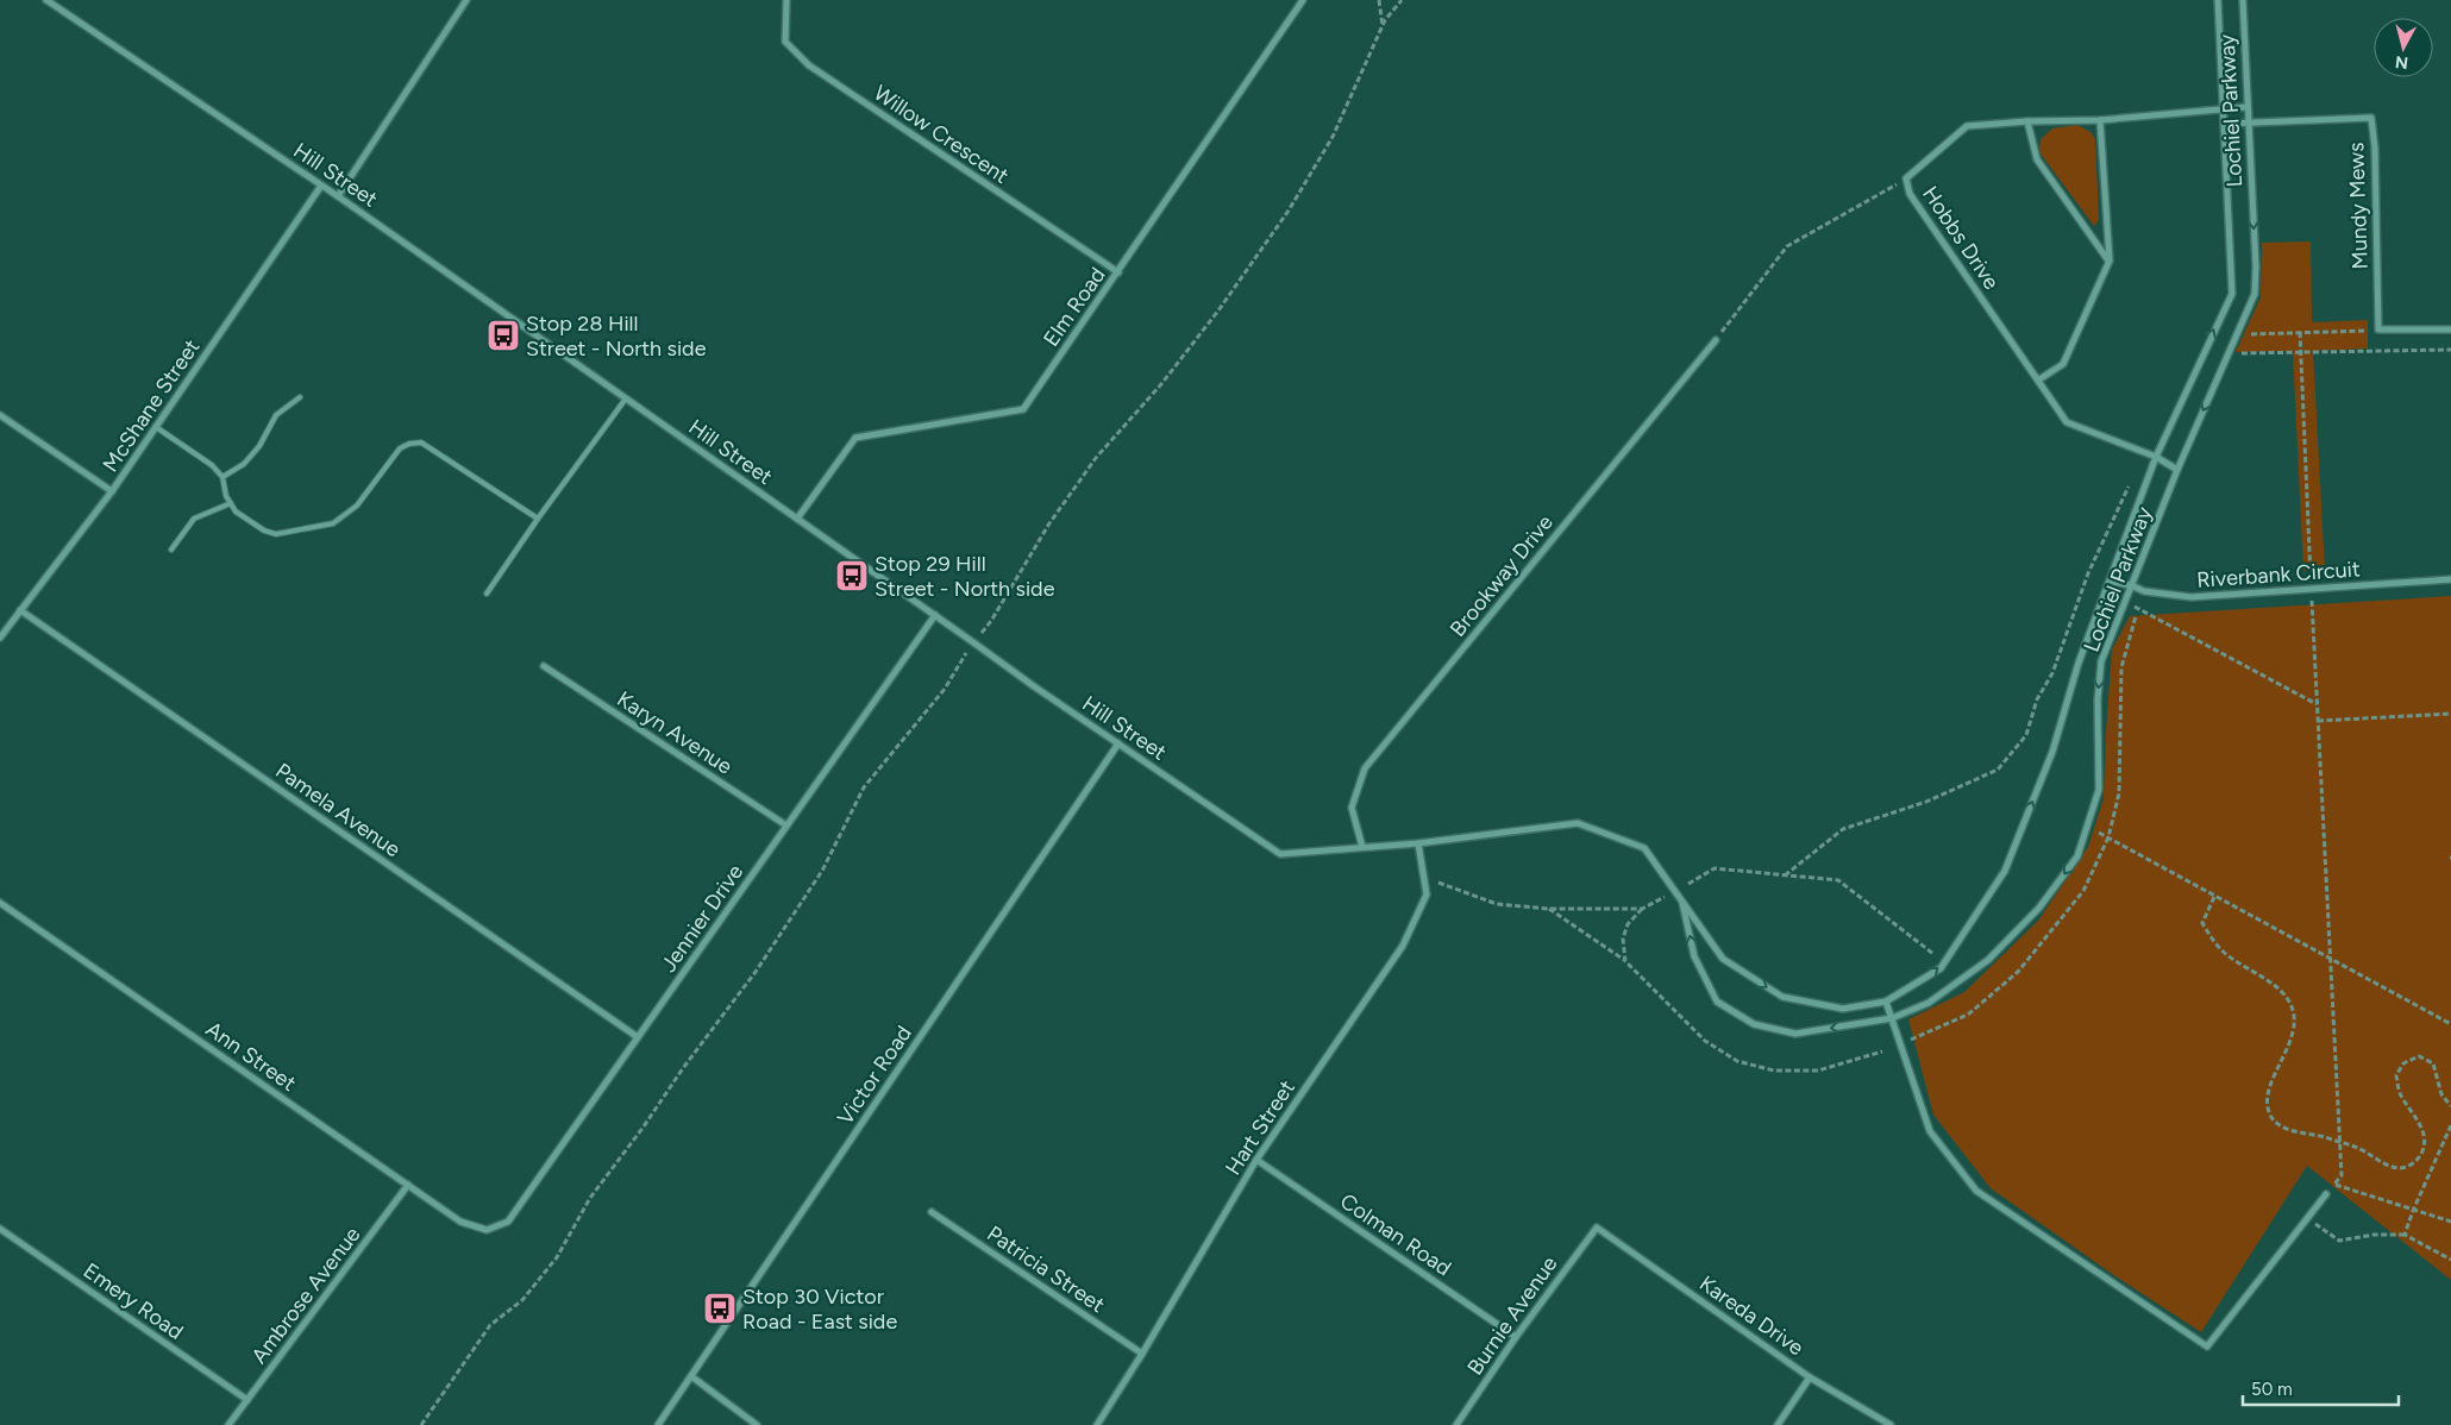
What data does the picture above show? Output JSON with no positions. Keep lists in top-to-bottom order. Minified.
{"streets":{"street":["Lochiel Parkway","Willow Crescent","Hill Street","Mundy Mews","Hobbs Drive","Elm Road","McShane Street","Riverbank Circuit","Brookway Drive","Karyn Avenue","Pamela Avenue","Jennier Drive","Ann Street","Victor Road","Hart Street","Colman Road","Patricia Street","Ambrose Avenue","Emery Road","Burnie Avenue","Kareda Drive"]},"crossings":[["Lochiel Parkway","Hill Street"],["Lochiel Parkway","Mundy Mews"],["Lochiel Parkway","Hobbs Drive"],["Lochiel Parkway","Riverbank Circuit"],["Lochiel Parkway","Hart Street"],["Willow Crescent","Elm Road"],["Hill Street","Elm Road"],["Hill Street","McShane Street"],["Hill Street","Brookway Drive"],["Hill Street","Jennier Drive"],["Hill Street","Victor Road"],["Hill Street","Hart Street"],["McShane Street","Pamela Avenue"],["Karyn Avenue","Jennier Drive"],["Pamela Avenue","Jennier Drive"],["Jennier Drive","Ann Street"],["Ann Street","Ambrose Avenue"],["Hart Street","Colman Road"],["Hart Street","Patricia Street"],["Colman Road","Burnie Avenue"],["Ambrose Avenue","Emery Road"],["Burnie Avenue","Kareda Drive"]],"places":{"bus stop":["Stop 28 Hill Street - North side","Stop 29 Hill Street - North side","Stop 30 Victor Road - East side"]},"scale_bar":"50 m","north":"bottom"}
